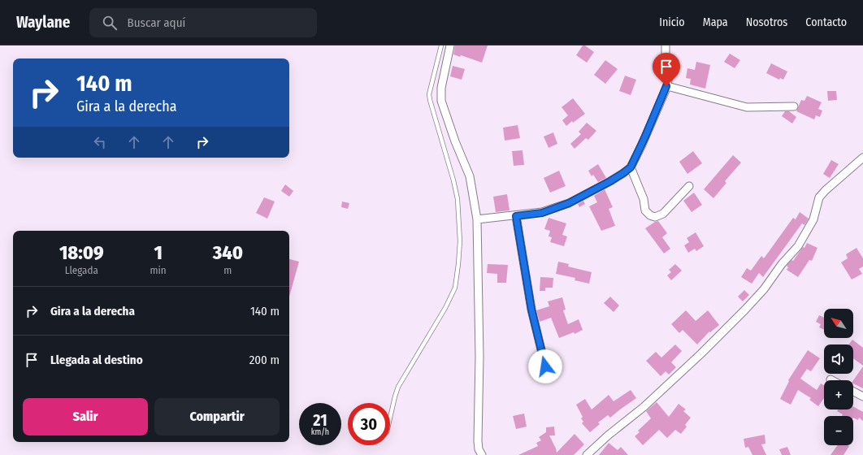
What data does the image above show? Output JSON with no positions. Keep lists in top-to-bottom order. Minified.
{"north":"top left","page":{"header":"Waylane","search":"Buscar aquí","nav":["Inicio","Mapa","Nosotros","Contacto"],"turn":["140 m","Gira a la derecha"],"eta":["18:09","Llegada","1","min","340","m"],"list":[{"name":"Gira a la derecha","value":"140 m"},{"name":"Llegada al destino","value":"200 m"}],"map_buttons":["+","−"],"buttons":["Salir","Compartir"],"speed":"21 km/h","limit":"30"}}
